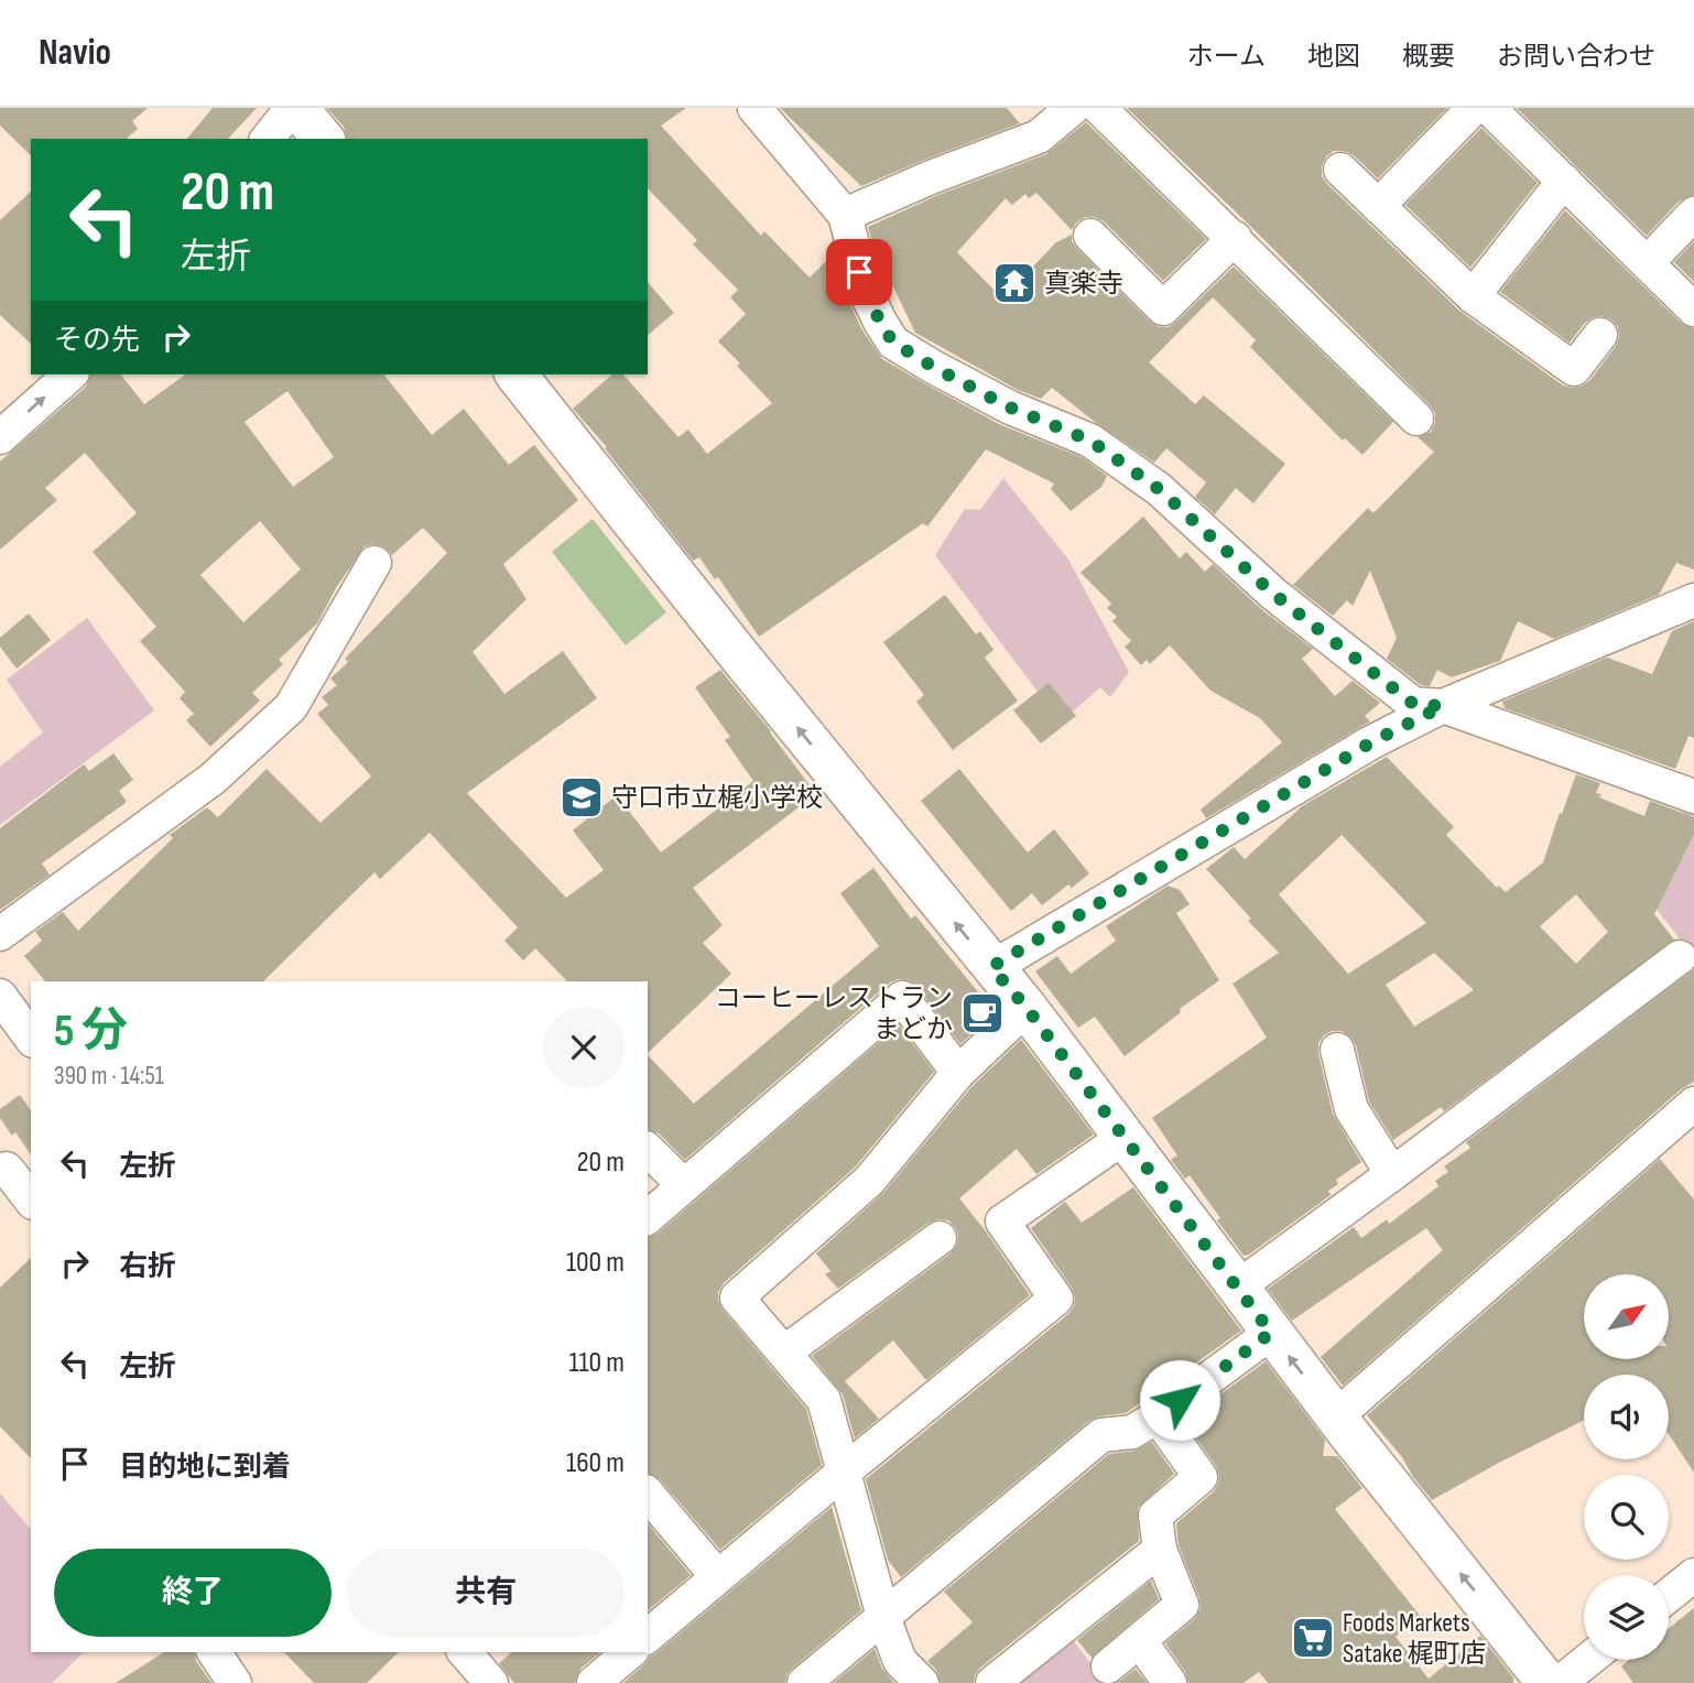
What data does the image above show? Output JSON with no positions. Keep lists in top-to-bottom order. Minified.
{"places":{"temple":["真楽寺"],"school or university":["守口市立梶小学校"],"cafe":["コーヒーレストラン まどか"],"supermarket":["Foods Markets Satake 梶町店"]},"north":"top right","page":{"header":"Navio","nav":["ホーム","地図","概要","お問い合わせ"],"turn":["20 m","左折"],"then":"その先","heading":["5 分","390 m · 14:51"],"list":[{"name":"左折","value":"20 m"},{"name":"右折","value":"100 m"},{"name":"左折","value":"110 m"},{"name":"目的地に到着","value":"160 m"}],"buttons":["終了","共有"]}}
